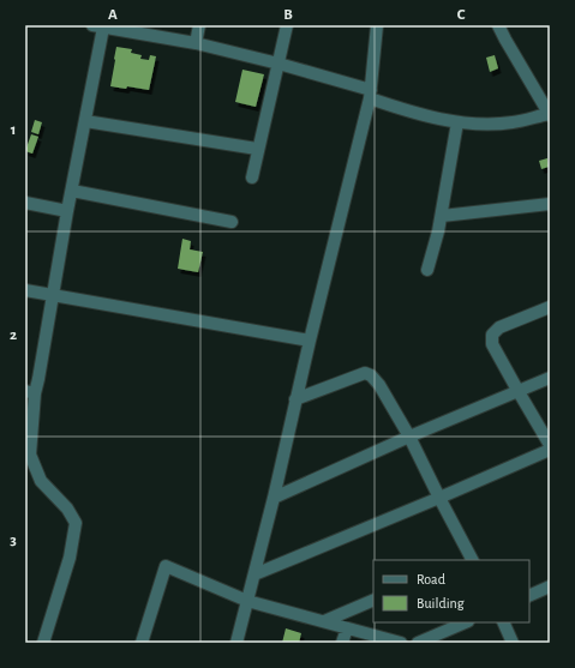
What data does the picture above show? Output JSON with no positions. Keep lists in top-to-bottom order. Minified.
{"legend":["Road","Building"],"grid":{"columns":["A","B","C"],"rows":["1","2","3"]}}
